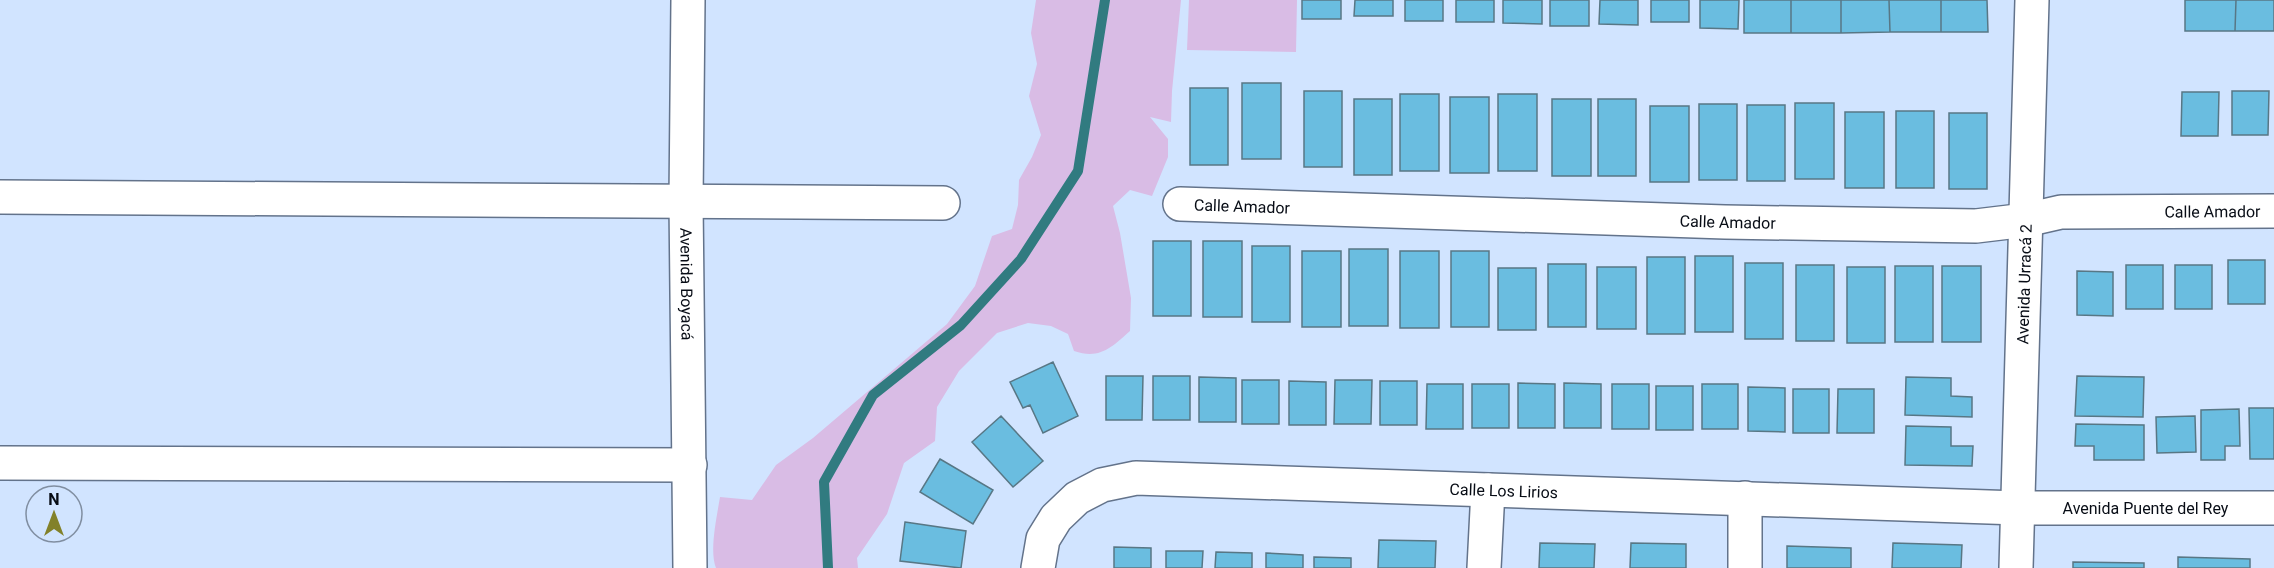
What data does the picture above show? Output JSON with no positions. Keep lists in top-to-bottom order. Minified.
{"streets":{"street":["Calle Amador","Avenida Boyacá","Avenida Urracá 2","Calle Los Lirios","Avenida Puente del Rey"]},"crossings":[["Calle Amador","Avenida Urracá 2"],["Avenida Urracá 2","Calle Los Lirios"],["Avenida Urracá 2","Avenida Puente del Rey"],["Calle Los Lirios","Avenida Puente del Rey"]],"north":"top"}
